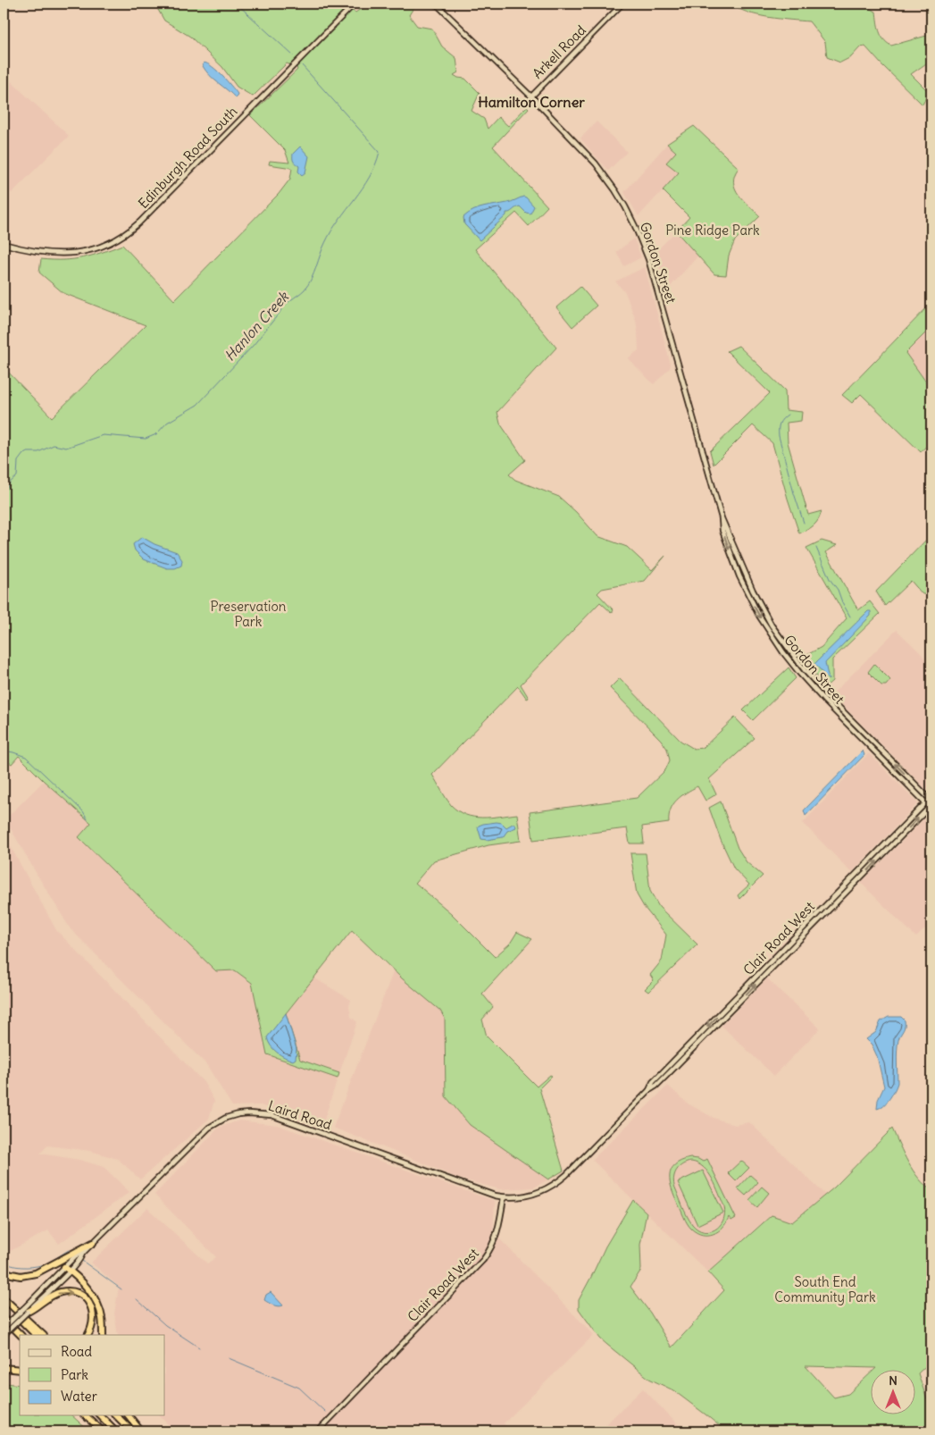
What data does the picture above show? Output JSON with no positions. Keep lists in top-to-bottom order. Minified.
{"streets":{"main road":["Arkell Road","Edinburgh Road South","Gordon Street","Clair Road West","Laird Road"]},"crossings":[["Arkell Road","Gordon Street"],["Gordon Street","Clair Road West"],["Clair Road West","Laird Road"]],"districts":["Hamilton Corner"],"water":["Hanlon Creek"],"parks":["Pine Ridge Park","Preservation Park","South End Community Park"],"legend":["Road","Park","Water"],"north":"top"}
